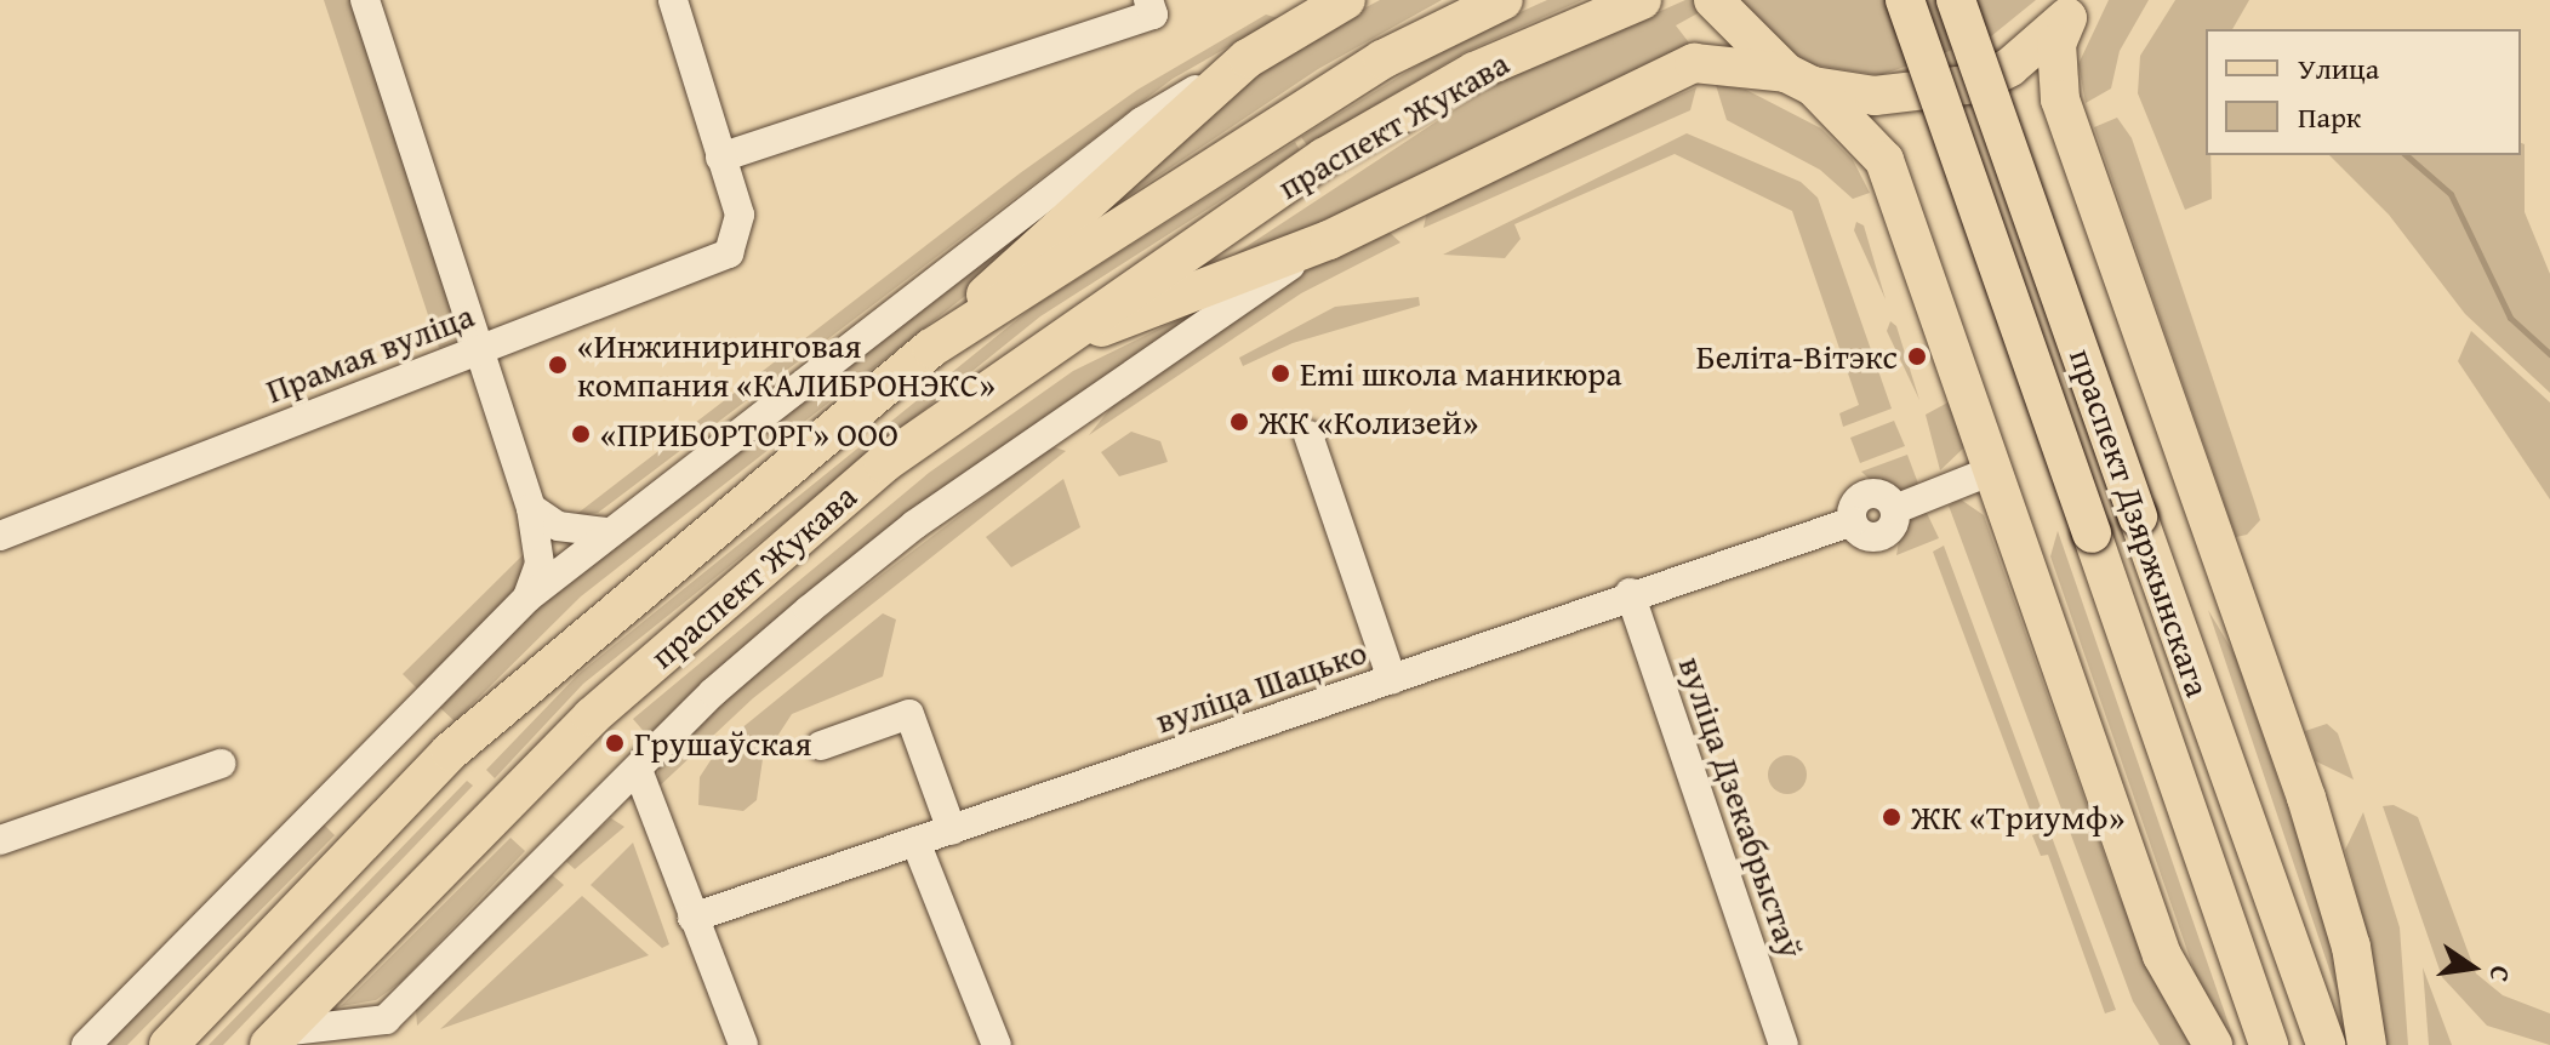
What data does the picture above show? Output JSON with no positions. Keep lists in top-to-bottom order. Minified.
{"streets":{"main road":["праспект Жукава","праспект Дзяржынскага"],"street":["Прамая вуліца","вуліца Шацько","вуліца Дзекабрыстаў"]},"crossings":[["вуліца Шацько","вуліца Дзекабрыстаў"]],"places":["Беліта-Вітэкс","«Инжиниринговая компания «КАЛИБРОНЭКС»","Emi школа маникюра","ЖК «Колизей»","«ПРИБОРТОРГ» ООО","Грушаўская","ЖК «Триумф»"],"legend":["Улица","Парк"],"north":"right"}
